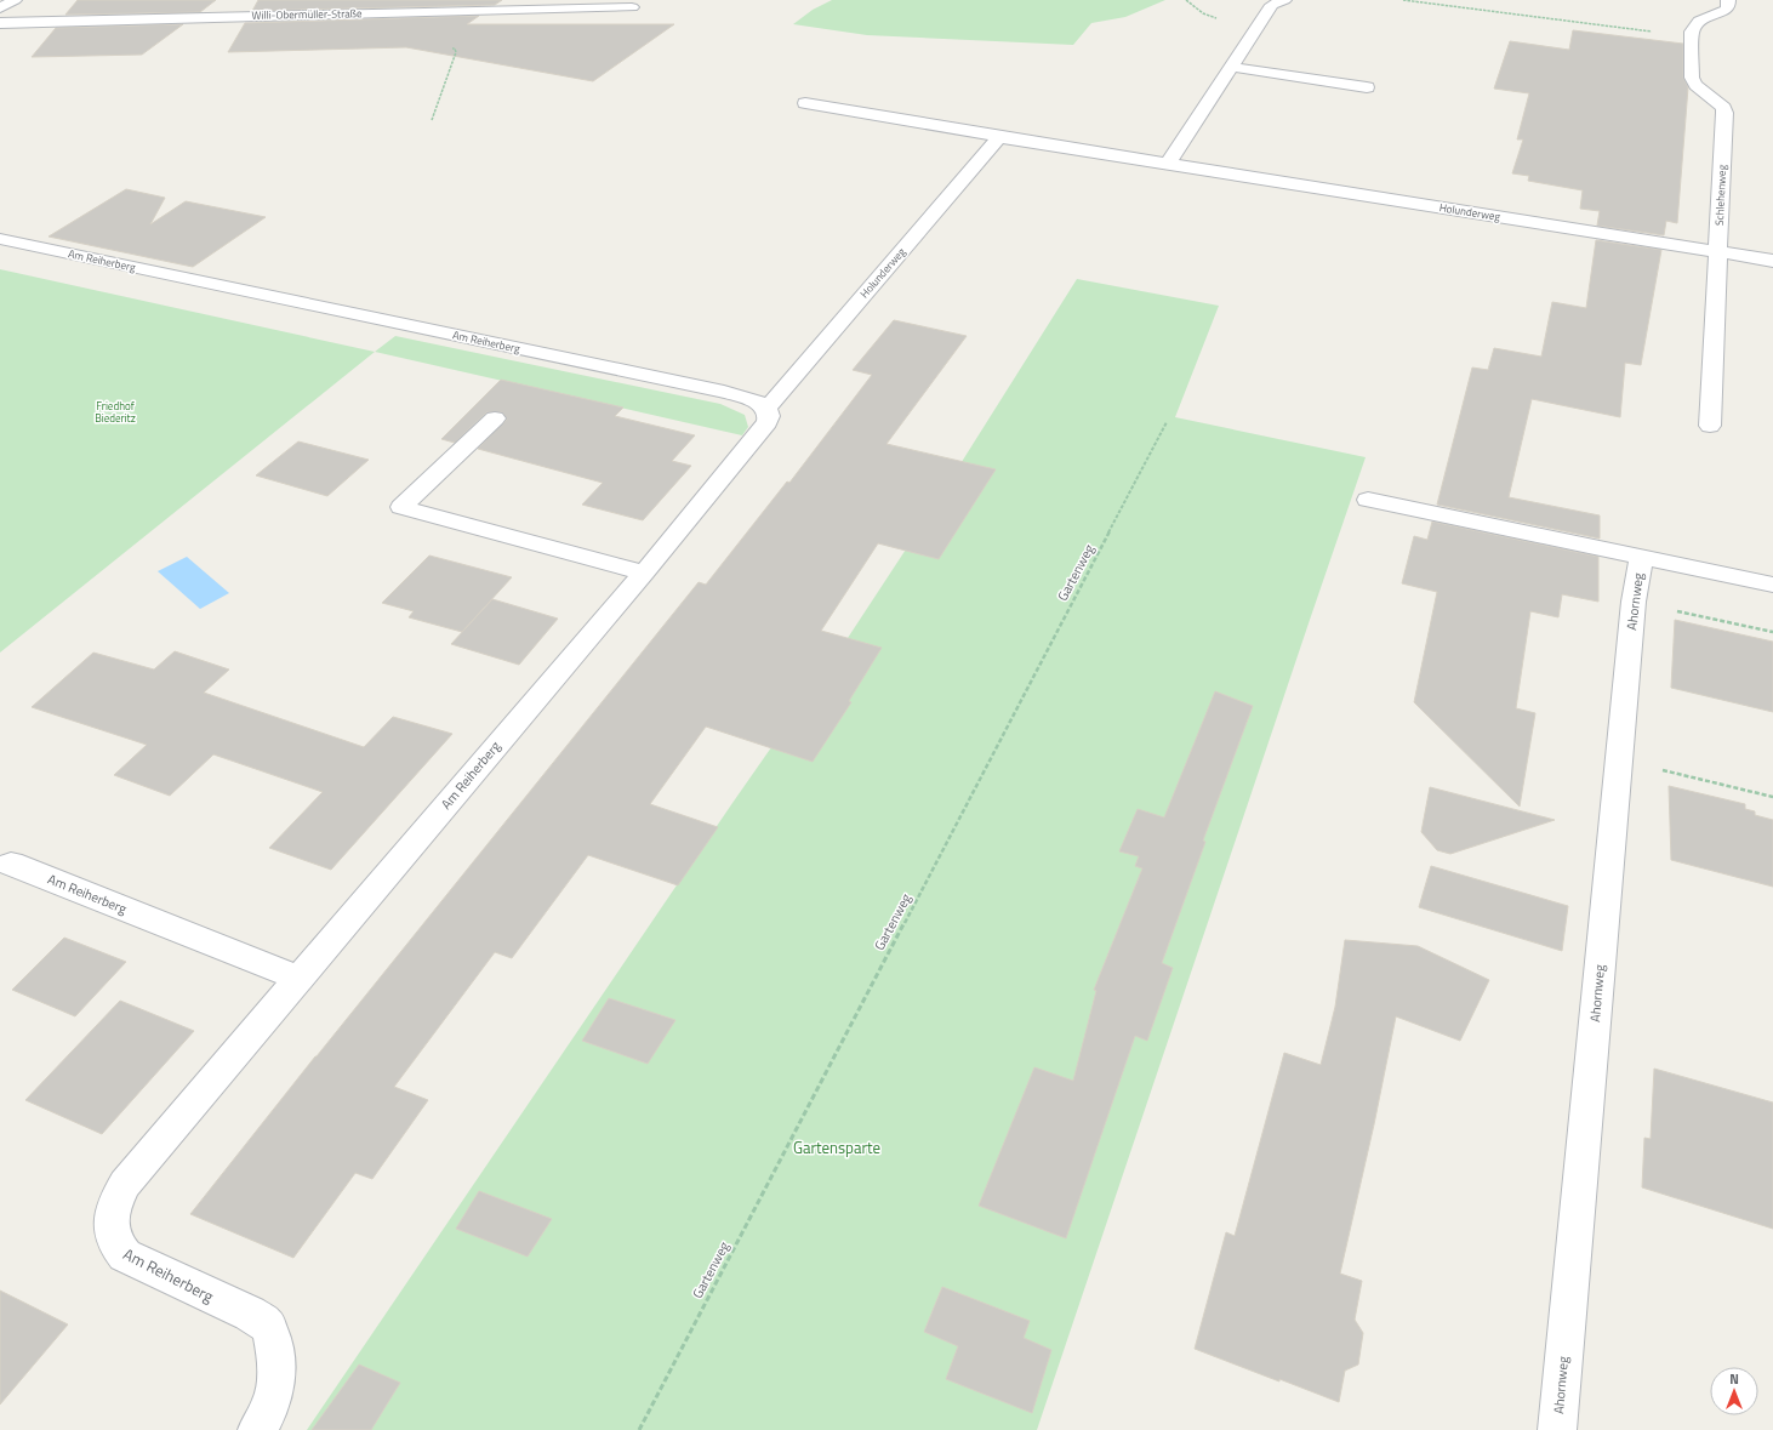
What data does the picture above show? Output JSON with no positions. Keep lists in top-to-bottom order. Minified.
{"streets":{"street":["Willi-Obermüller-Straße","Schlehenweg","Holunderweg","Am Reiherberg","Ahornweg"],"path":["Gartenweg"]},"crossings":[["Schlehenweg","Holunderweg"],["Holunderweg","Am Reiherberg"]],"parks":["Friedhof Biederitz","Gartensparte"],"north":"top"}
